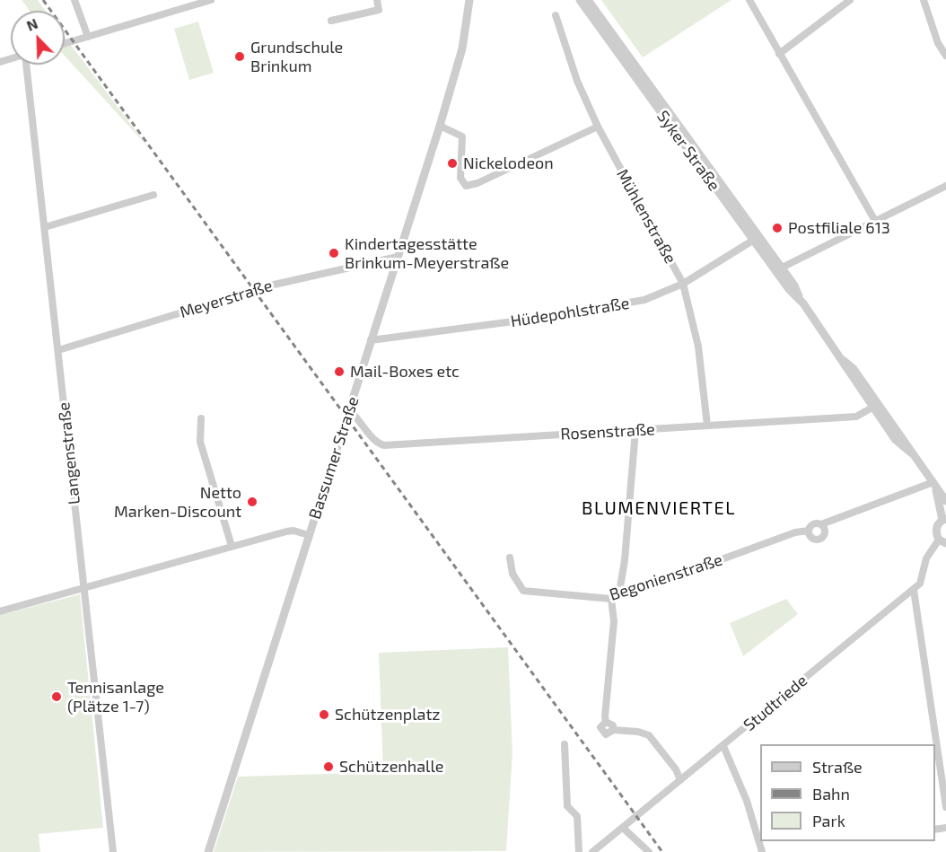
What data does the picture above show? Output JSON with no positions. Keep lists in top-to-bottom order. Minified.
{"streets":{"street":["Syker Straße","Mühlenstraße","Meyerstraße","Hüdepohlstraße","Rosenstraße","Langenstraße","Bassumer Straße","Begonienstraße","Studtriede"]},"crossings":[["Syker Straße","Hüdepohlstraße"],["Syker Straße","Rosenstraße"],["Syker Straße","Begonienstraße"],["Mühlenstraße","Hüdepohlstraße"],["Mühlenstraße","Rosenstraße"],["Meyerstraße","Langenstraße"],["Meyerstraße","Bassumer Straße"],["Hüdepohlstraße","Bassumer Straße"],["Rosenstraße","Bassumer Straße"]],"districts":["BLUMENVIERTEL"],"places":["Grundschule Brinkum","Nickelodeon","Postfiliale 613","Kindertagesstätte Brinkum-Meyerstraße","Mail-Boxes etc","Netto Marken-Discount","Tennisanlage (Plätze 1-7)","Schützenplatz","Schützenhalle"],"legend":["Straße","Bahn","Park"],"north":"top left"}
